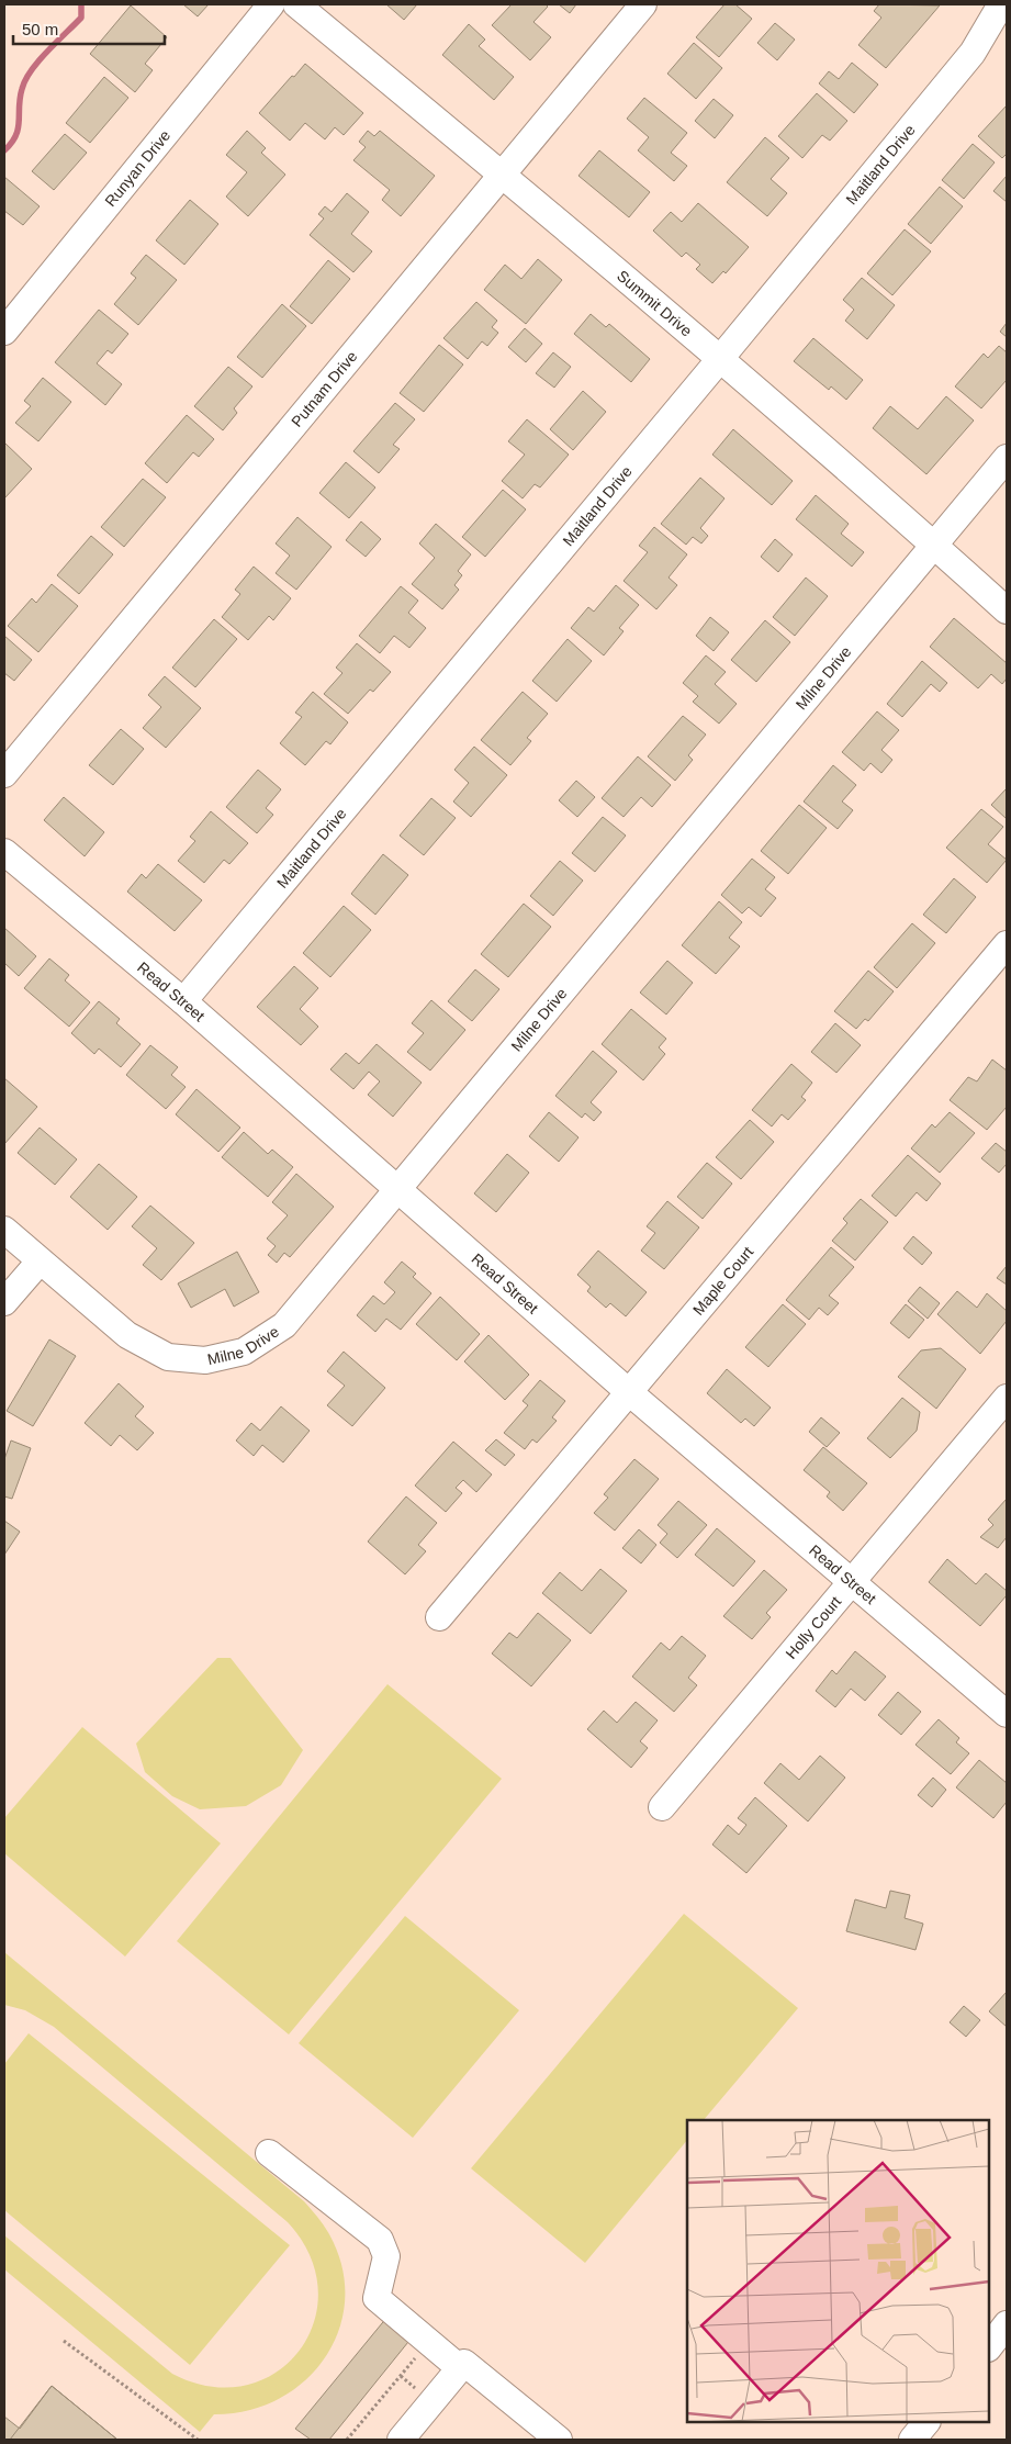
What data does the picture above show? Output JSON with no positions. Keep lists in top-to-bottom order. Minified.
{"streets":{"street":["Maitland Drive","Runyan Drive","Summit Drive","Putnam Drive","Milne Drive","Read Street","Maple Court","Holly Court"]},"crossings":[["Maitland Drive","Summit Drive"],["Maitland Drive","Read Street"],["Summit Drive","Putnam Drive"],["Summit Drive","Milne Drive"],["Milne Drive","Read Street"],["Read Street","Maple Court"],["Read Street","Holly Court"]],"scale_bar":"50 m"}
